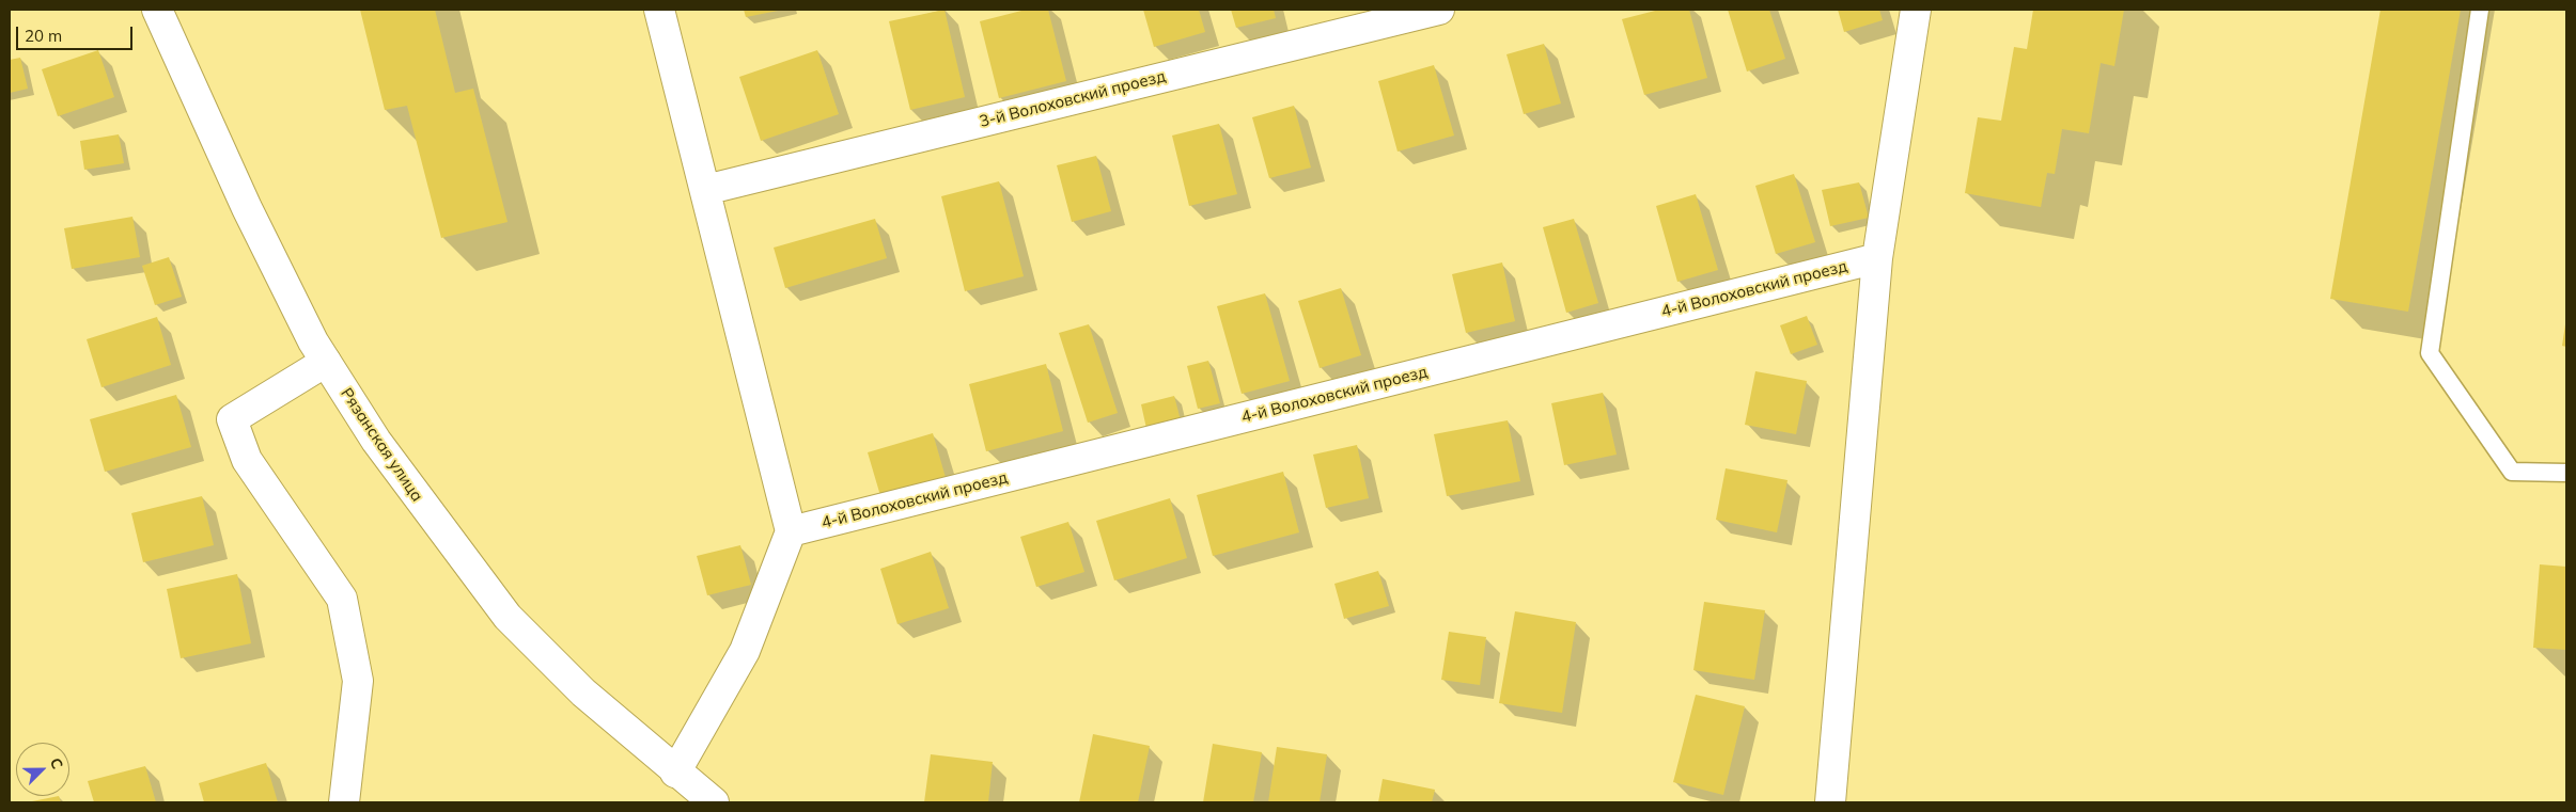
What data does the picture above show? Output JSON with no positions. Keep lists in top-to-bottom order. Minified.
{"streets":{"street":["3-й Волоховский проезд","4-й Волоховский проезд","Рязанская улица"]},"scale_bar":"20 m","north":"top right"}
